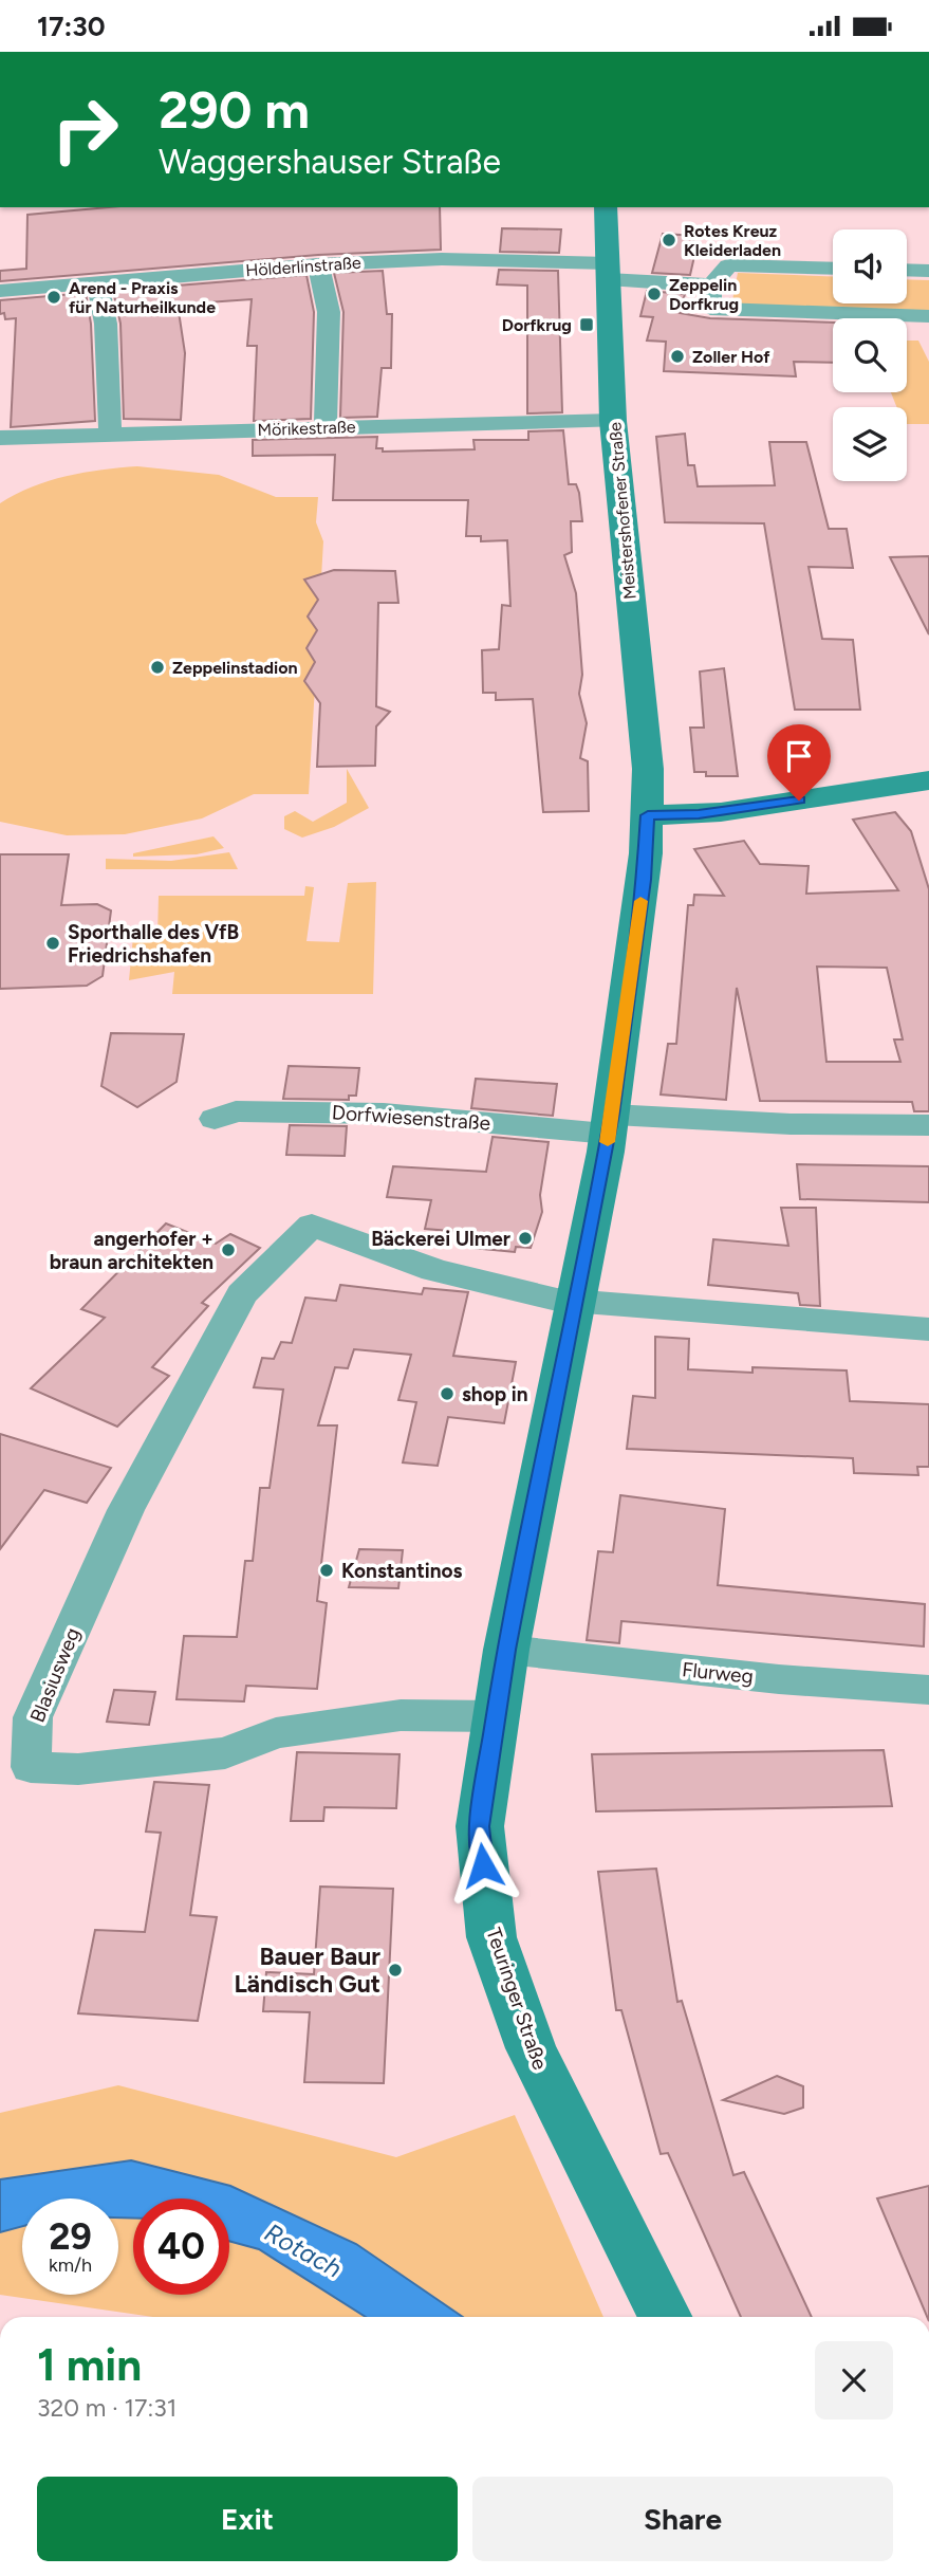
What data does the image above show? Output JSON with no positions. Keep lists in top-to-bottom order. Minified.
{"streets":{"street":["Hölderlinstraße","Mörikestraße","Meistershofener Straße","Dorfwiesenstraße","Flurweg","Blasiusweg","Teuringer Straße"]},"crossings":[["Hölderlinstraße","Meistershofener Straße"],["Mörikestraße","Meistershofener Straße"],["Meistershofener Straße","Teuringer Straße"],["Dorfwiesenstraße","Teuringer Straße"],["Flurweg","Teuringer Straße"],["Blasiusweg","Teuringer Straße"]],"water":["Rotach"],"places":{"other":["Rotes Kreuz Kleiderladen","Zeppelin Dorfkrug","Arend - Praxis für Naturheilkunde","Zoller Hof","Zeppelinstadion","Sporthalle des VfB Friedrichshafen","Bäckerei Ulmer","angerhofer + braun architekten","shop in","Konstantinos","Bauer Baur Ländisch Gut"],"transit":["Dorfkrug"]},"page":{"status":"17:30","turn":["290 m","Waggershauser Straße"],"speed":"29 km/h","limit":"40","heading":["1 min","320 m · 17:31"],"buttons":["Exit","Share"]}}
